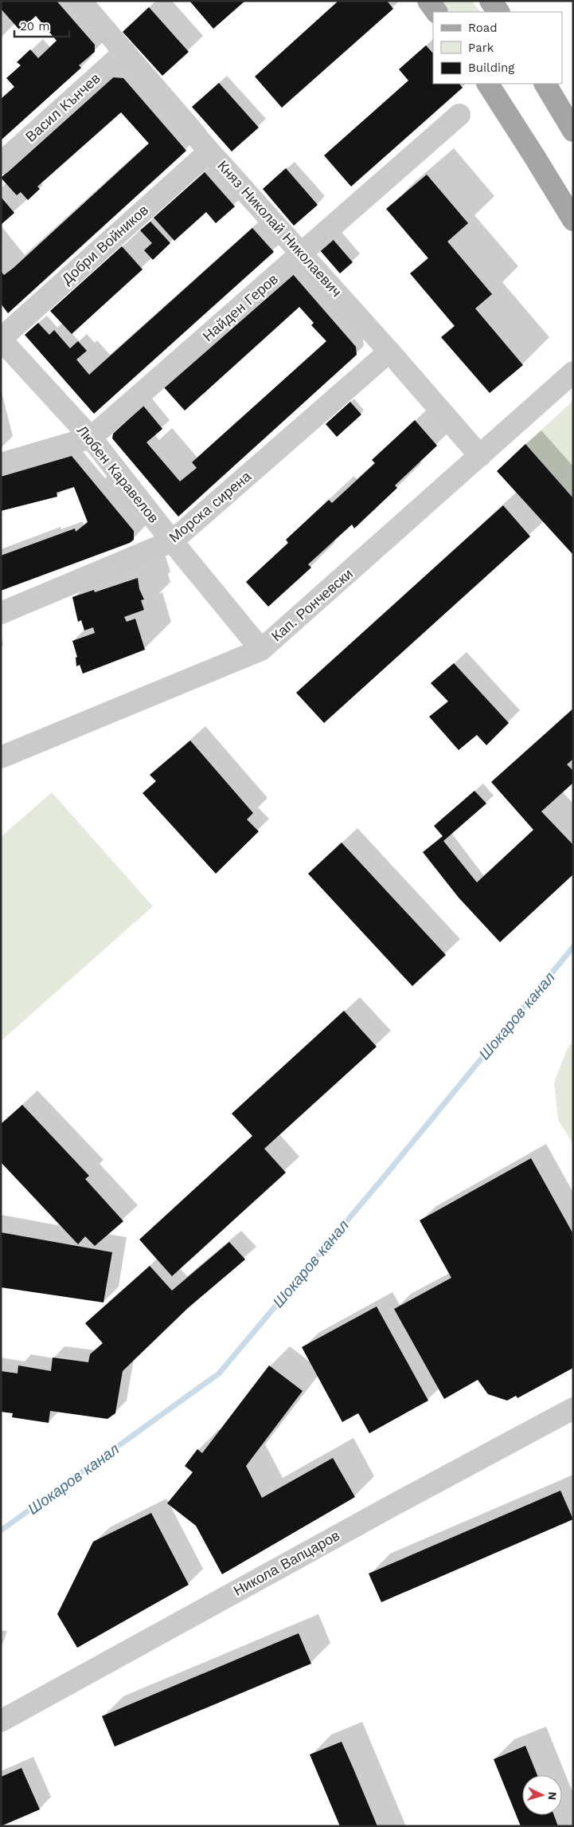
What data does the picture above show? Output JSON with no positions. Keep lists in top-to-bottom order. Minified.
{"streets":{"street":["Васил Кънчев","Княз Николай Николаевич","Добри Войников","Найден Геров","Любен Каравелов","Морска сирена","Кап. Рончевски","Никола Вапцаров"]},"crossings":[["Васил Кънчев","Княз Николай Николаевич"],["Княз Николай Николаевич","Добри Войников"],["Княз Николай Николаевич","Найден Геров"],["Княз Николай Николаевич","Морска сирена"],["Княз Николай Николаевич","Кап. Рончевски"],["Добри Войников","Любен Каравелов"],["Найден Геров","Любен Каравелов"],["Любен Каравелов","Морска сирена"],["Любен Каравелов","Кап. Рончевски"]],"water":["Шокаров канал"],"legend":["Road","Park","Building"],"scale_bar":"20 m","north":"right"}
